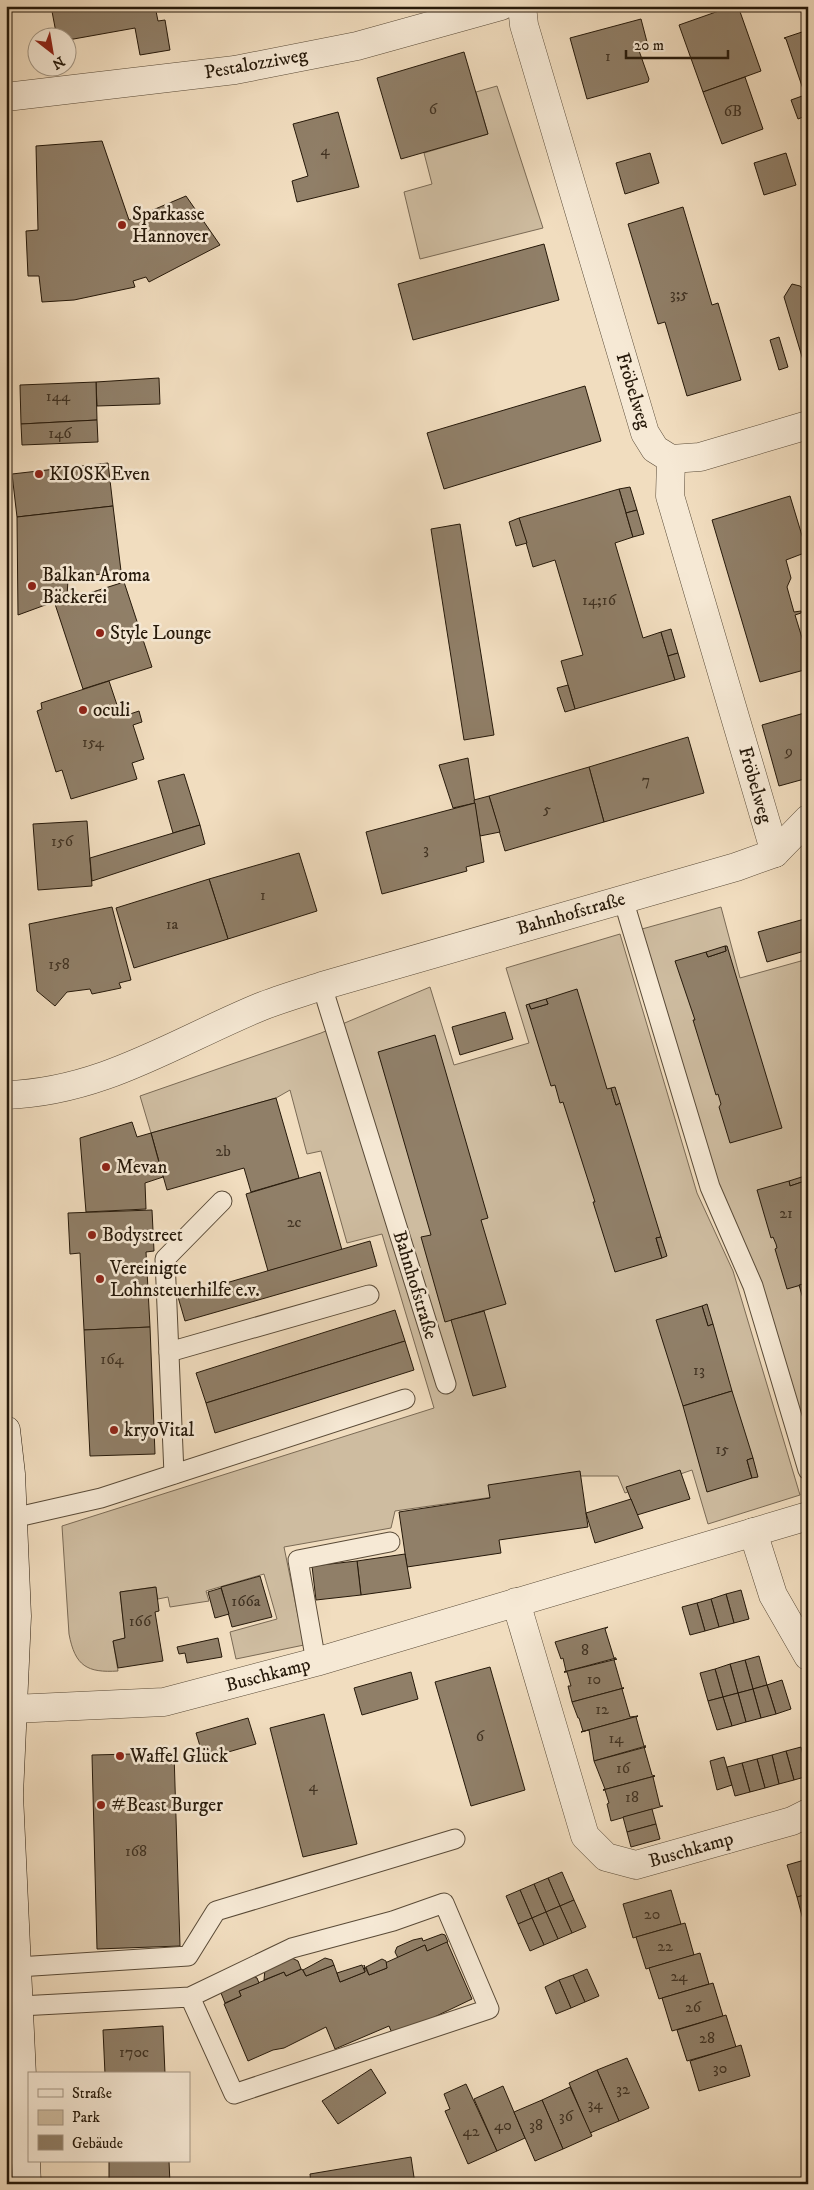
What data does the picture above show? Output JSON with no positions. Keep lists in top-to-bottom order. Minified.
{"streets":{"street":["Pestalozziweg","Fröbelweg","Bahnhofstraße","Buschkamp"]},"crossings":[["Fröbelweg","Bahnhofstraße"]],"places":["Sparkasse Hannover","KIOSK Even","Balkan Aroma Bäckerei","Style Lounge","oculi","Mevan","Bodystreet","Vereinigte Lohnsteuerhilfe e.v.","kryoVital","Waffel Glück","#Beast Burger"],"house_numbers":["1","6","6B","4","3;5","144","146","14;16","154","9","7","5","156","3","1","1a","158","2b","21","2c","164","13","15","166a","166","8","10","12","6","14","16","4","18","168","20","22","24","26","28","170c","30","32","34","36","40","38","42"],"legend":["Straße","Park","Gebäude"],"scale_bar":"20 m","north":"bottom right"}
